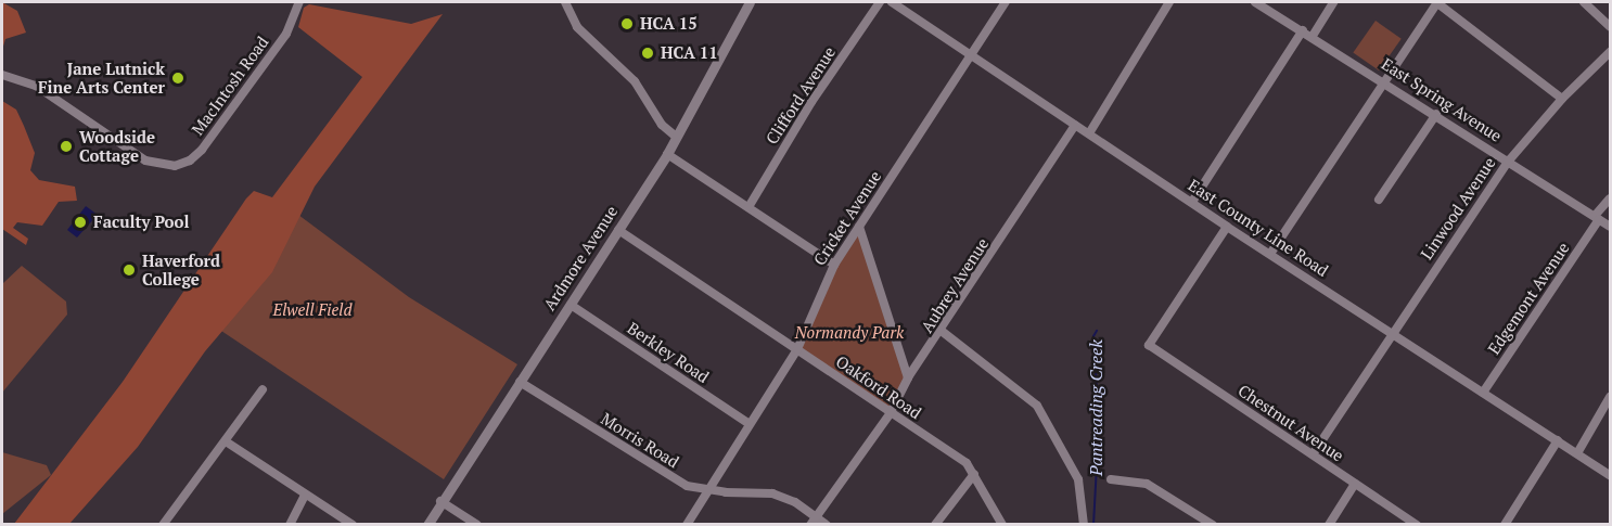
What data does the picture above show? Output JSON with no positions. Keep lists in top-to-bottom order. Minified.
{"streets":{"street":["MacIntosh Road","Clifford Avenue","East Spring Avenue","Linwood Avenue","Cricket Avenue","East County Line Road","Ardmore Avenue","Aubrey Avenue","Edgemont Avenue","Berkley Road","Oakford Road","Chestnut Avenue","Morris Road"]},"crossings":[["East Spring Avenue","Linwood Avenue"],["East Spring Avenue","Edgemont Avenue"],["Linwood Avenue","East County Line Road"],["Linwood Avenue","Chestnut Avenue"],["Cricket Avenue","East County Line Road"],["Cricket Avenue","Berkley Road"],["Cricket Avenue","Oakford Road"],["Cricket Avenue","Morris Road"],["East County Line Road","Aubrey Avenue"],["East County Line Road","Edgemont Avenue"],["East County Line Road","Chestnut Avenue"],["Ardmore Avenue","Berkley Road"],["Ardmore Avenue","Oakford Road"],["Ardmore Avenue","Morris Road"],["Aubrey Avenue","Oakford Road"],["Aubrey Avenue","Morris Road"]],"water":["Pantreading Creek"],"parks":["Elwell Field","Normandy Park"],"places":["HCA 15","HCA 11","Jane Lutnick Fine Arts Center","Woodside Cottage","Faculty Pool","Haverford College"]}
